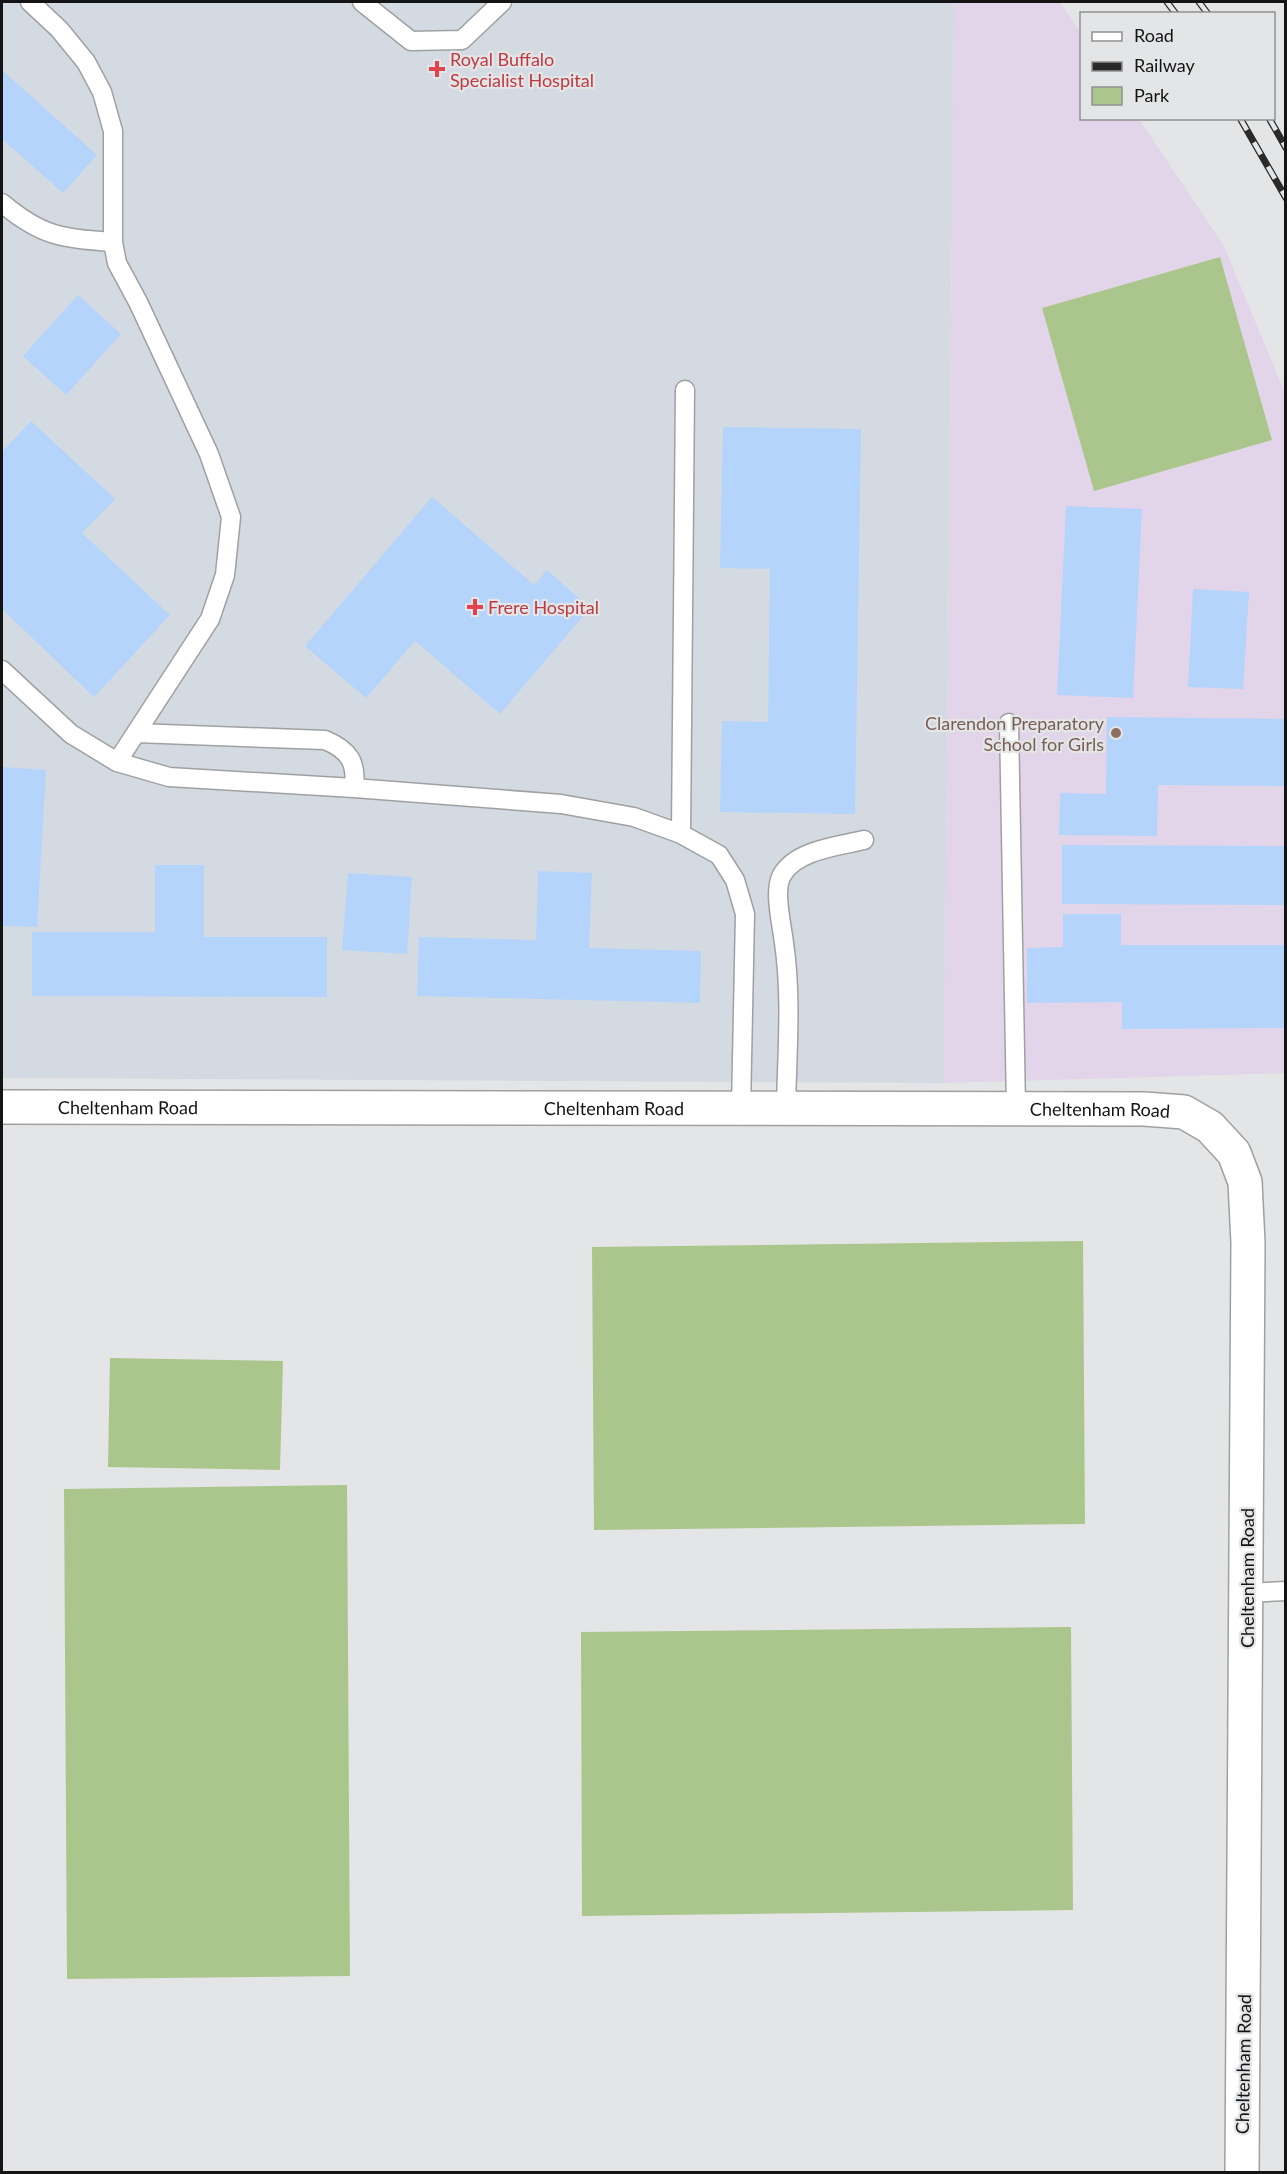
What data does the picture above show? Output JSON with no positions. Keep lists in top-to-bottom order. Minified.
{"streets":{"street":["Cheltenham Road"]},"places":{"health":["Royal Buffalo Specialist Hospital","Frere Hospital"],"other":["Clarendon Preparatory School for Girls"]},"legend":["Road","Railway","Park"]}
